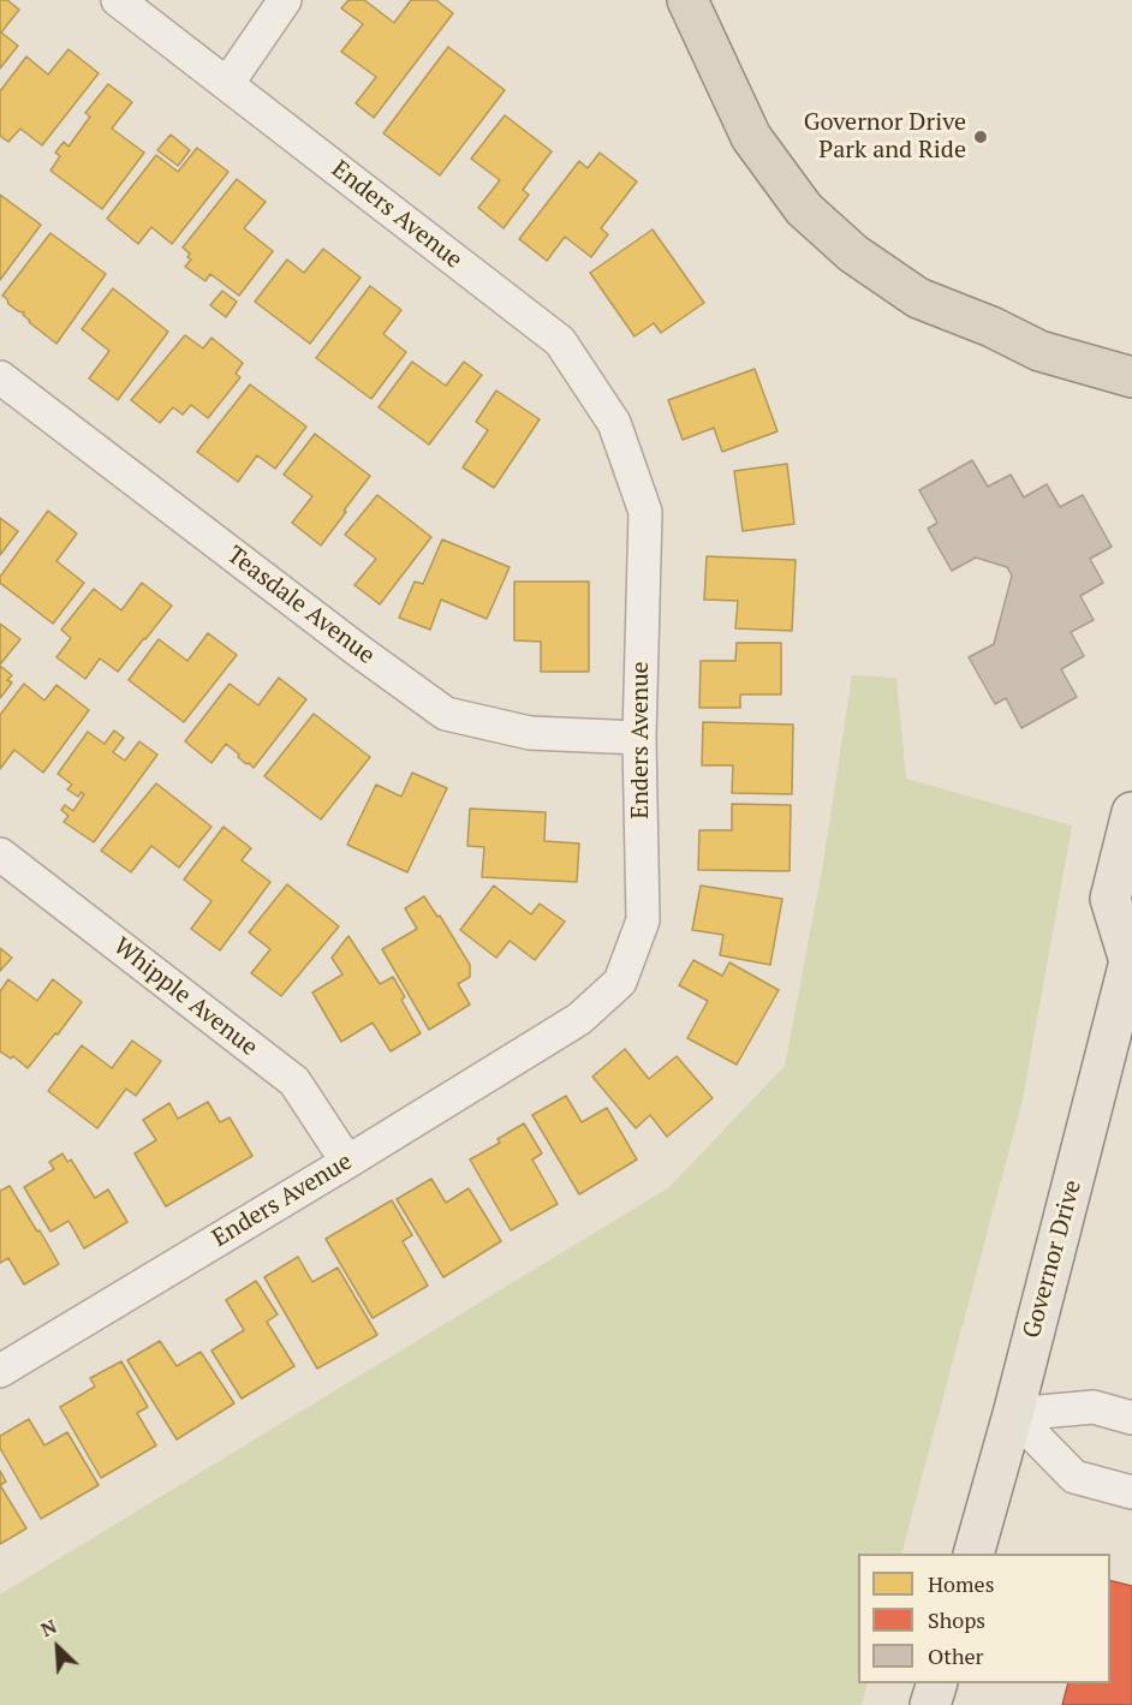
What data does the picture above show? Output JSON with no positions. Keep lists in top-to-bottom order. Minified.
{"streets":{"main road":["Governor Drive"],"street":["Enders Avenue","Teasdale Avenue","Whipple Avenue"]},"crossings":[["Enders Avenue","Teasdale Avenue"],["Enders Avenue","Whipple Avenue"]],"places":["Governor Drive Park and Ride"],"legend":["Homes","Shops","Other"],"north":"top left"}
